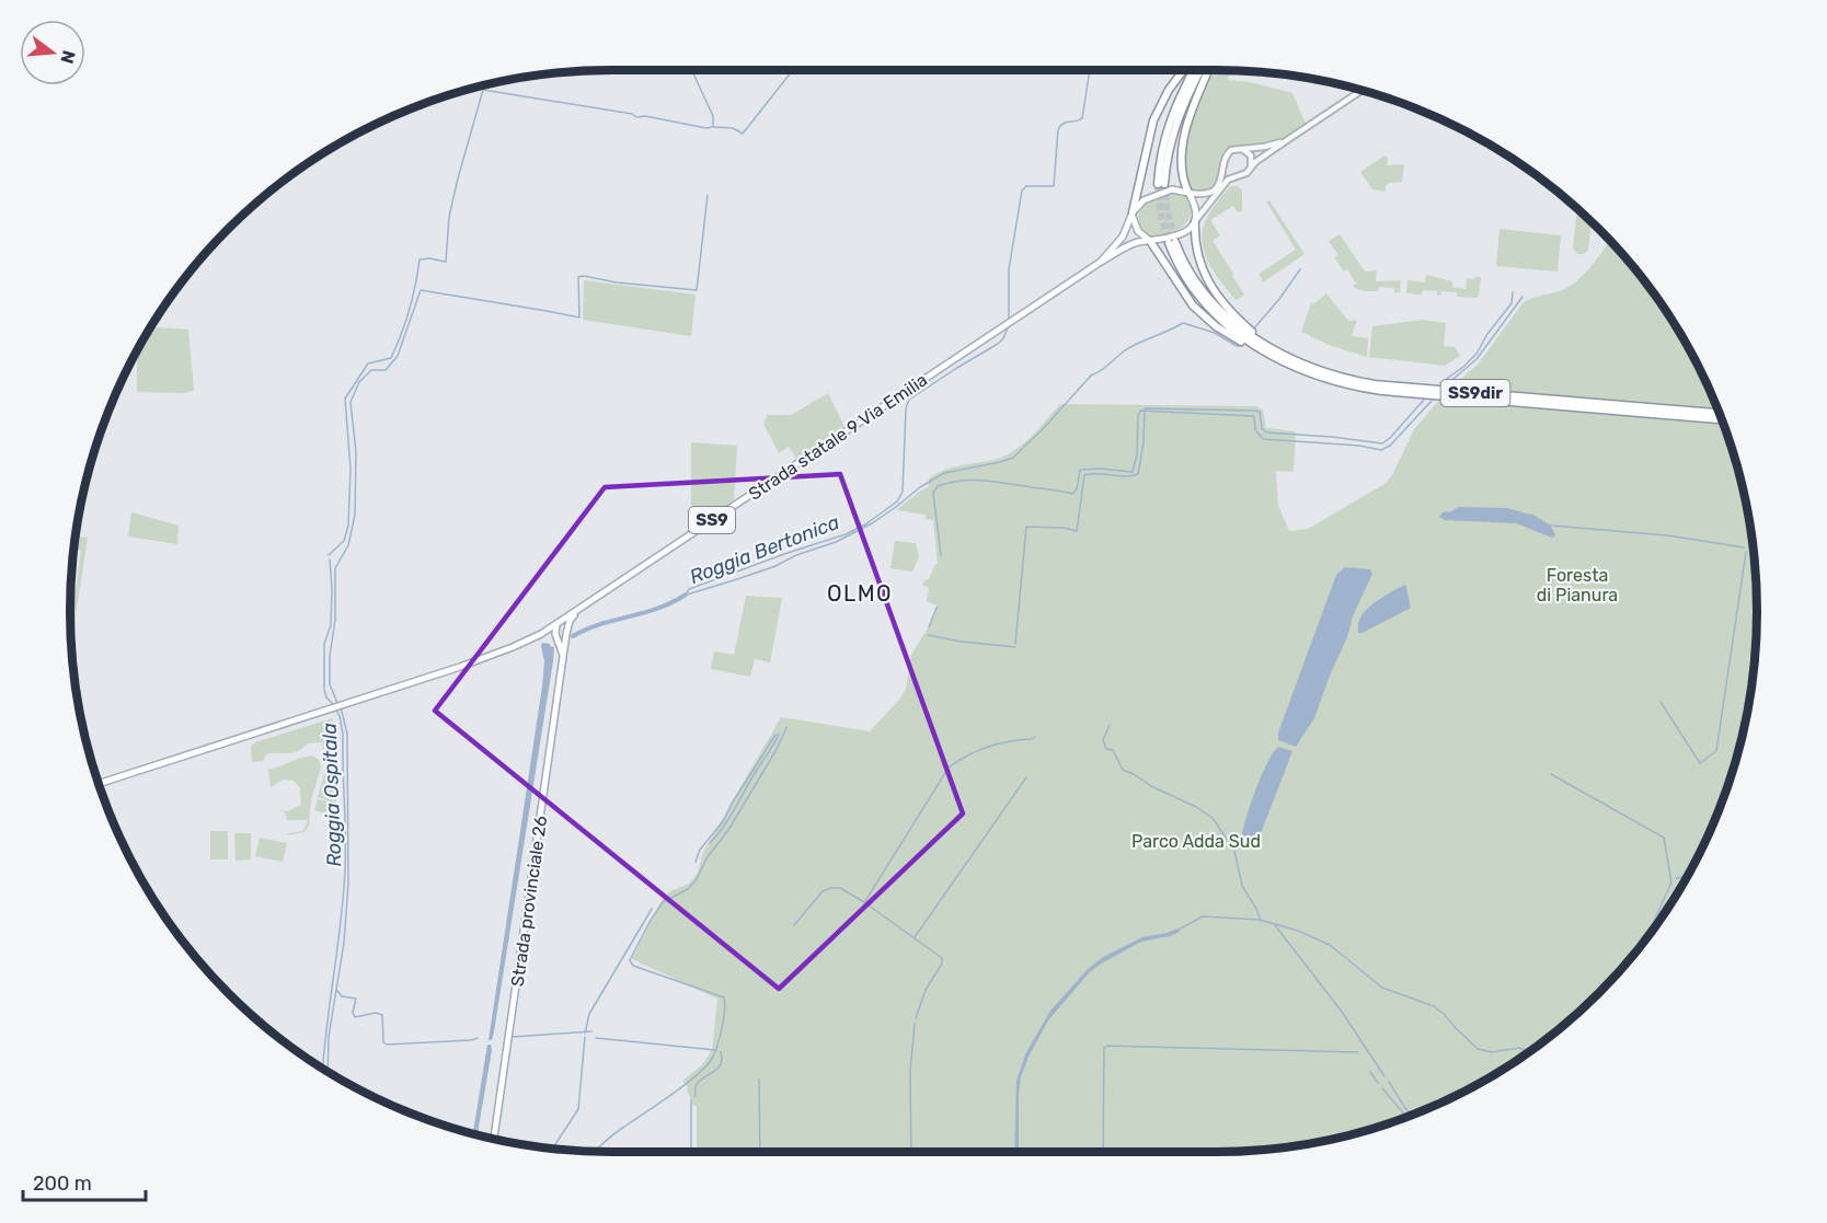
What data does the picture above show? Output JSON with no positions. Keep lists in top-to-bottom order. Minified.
{"streets":{"highway":["SS9dir"],"main road":["Strada statale 9 Via Emilia","SS9","Strada provinciale 26"]},"crossings":[["Strada statale 9 Via Emilia","Strada provinciale 26"]],"districts":["OLMO"],"water":["Roggia Bertonica","Roggia Ospitala"],"parks":["Foresta di Pianura","Parco Adda Sud"],"scale_bar":"200 m","north":"right"}
